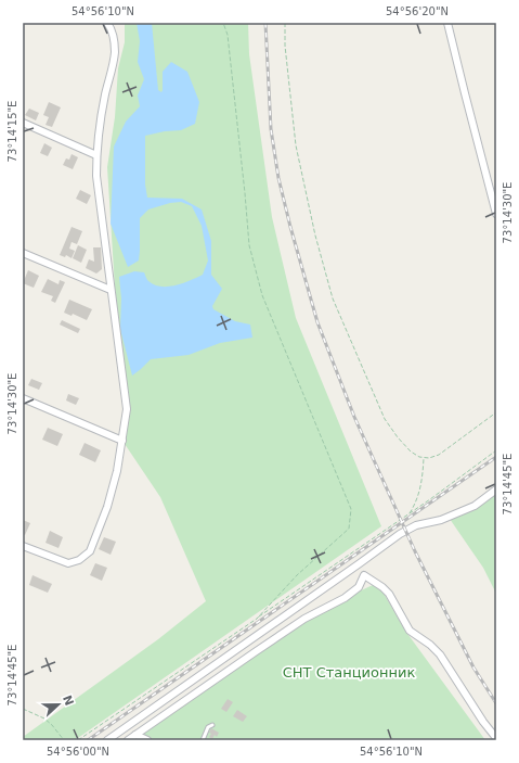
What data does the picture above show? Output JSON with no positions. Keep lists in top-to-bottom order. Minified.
{"parks":["СНТ Станционник"],"north":"right","coordinates":["54°56'10\"N","54°56'20\"N","73°14'15\"E","73°14'30\"E","73°14'45\"E","54°56'00\"N"]}
